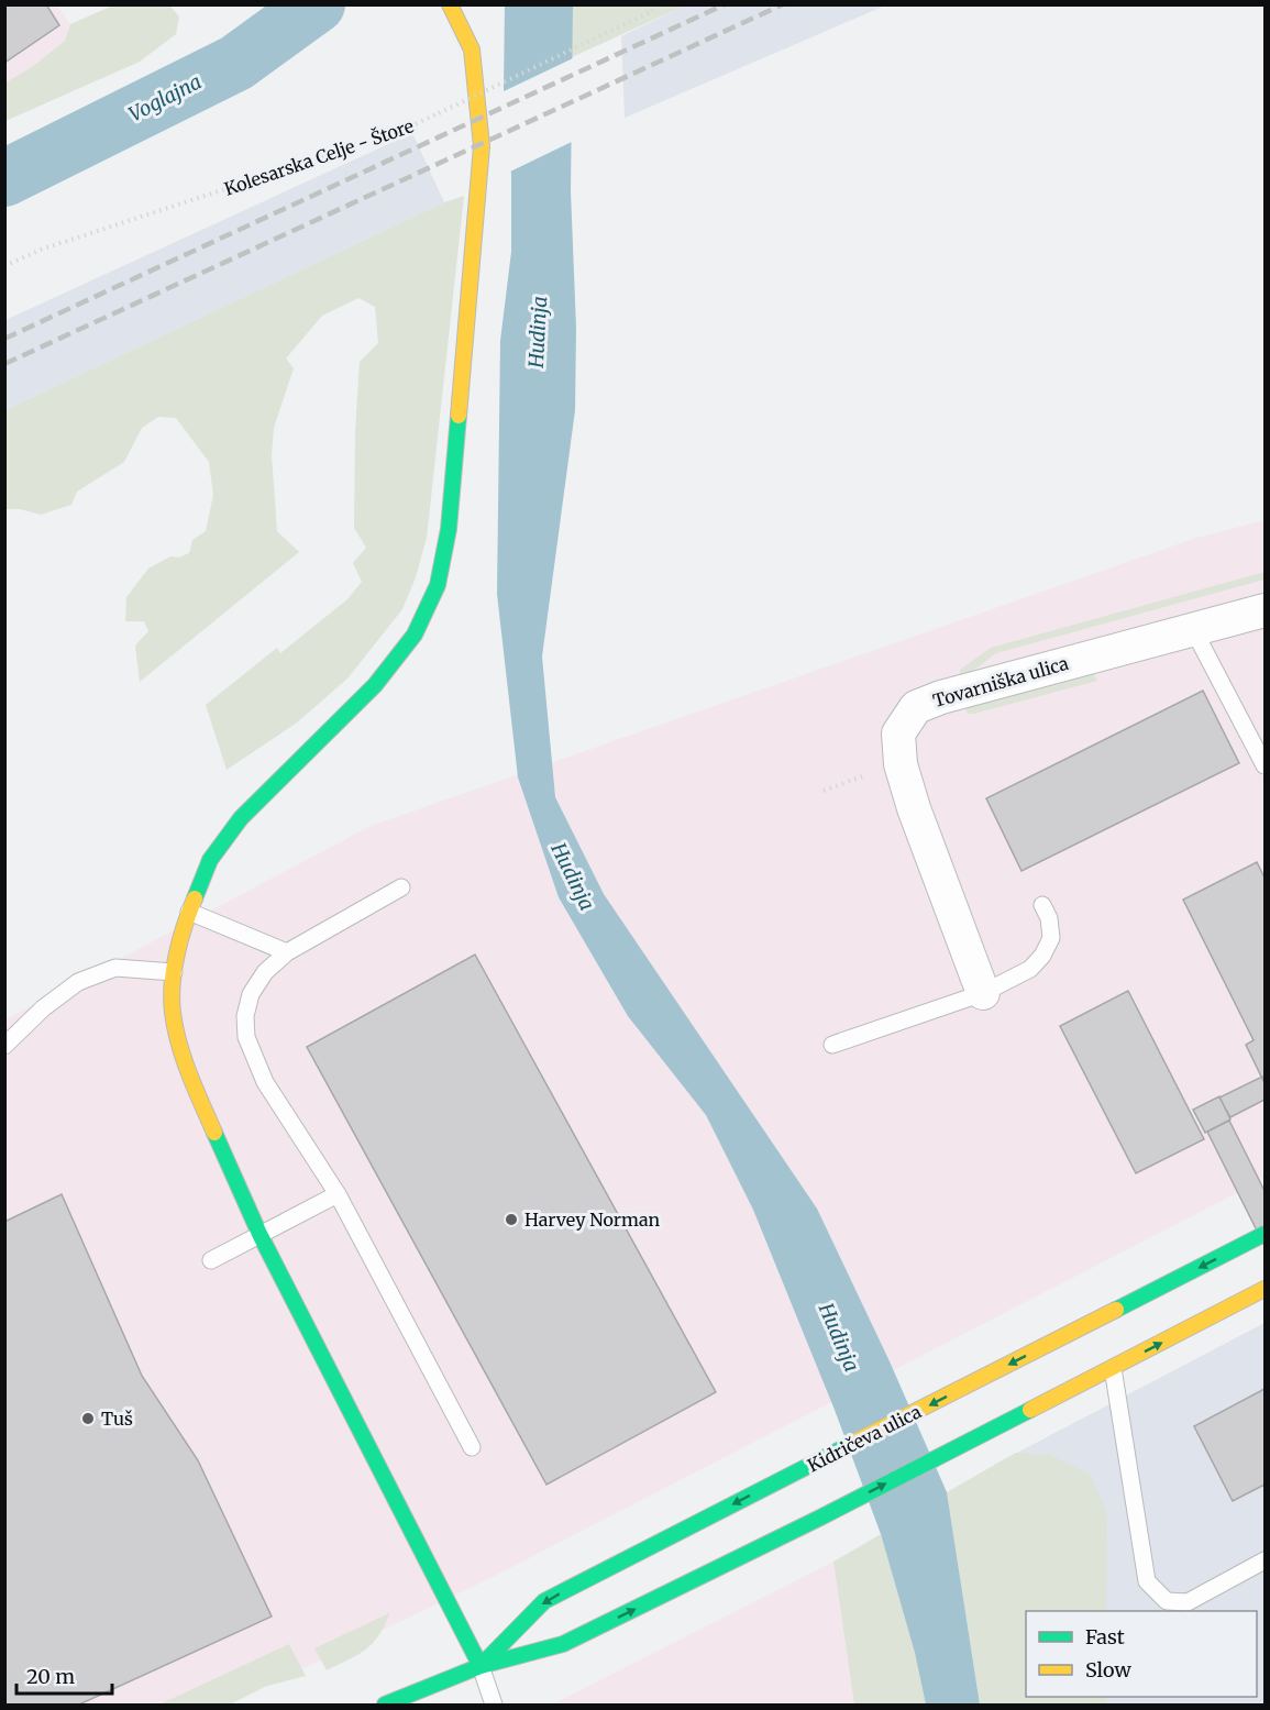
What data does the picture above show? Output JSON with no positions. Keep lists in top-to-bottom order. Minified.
{"streets":{"main road":["Kidričeva ulica"],"street":["Tovarniška ulica"],"path":["Kolesarska Celje - Štore"]},"water":["Voglajna","Hudinja"],"places":["Harvey Norman","Tuš"],"legend":["Fast","Slow"],"scale_bar":"20 m"}
